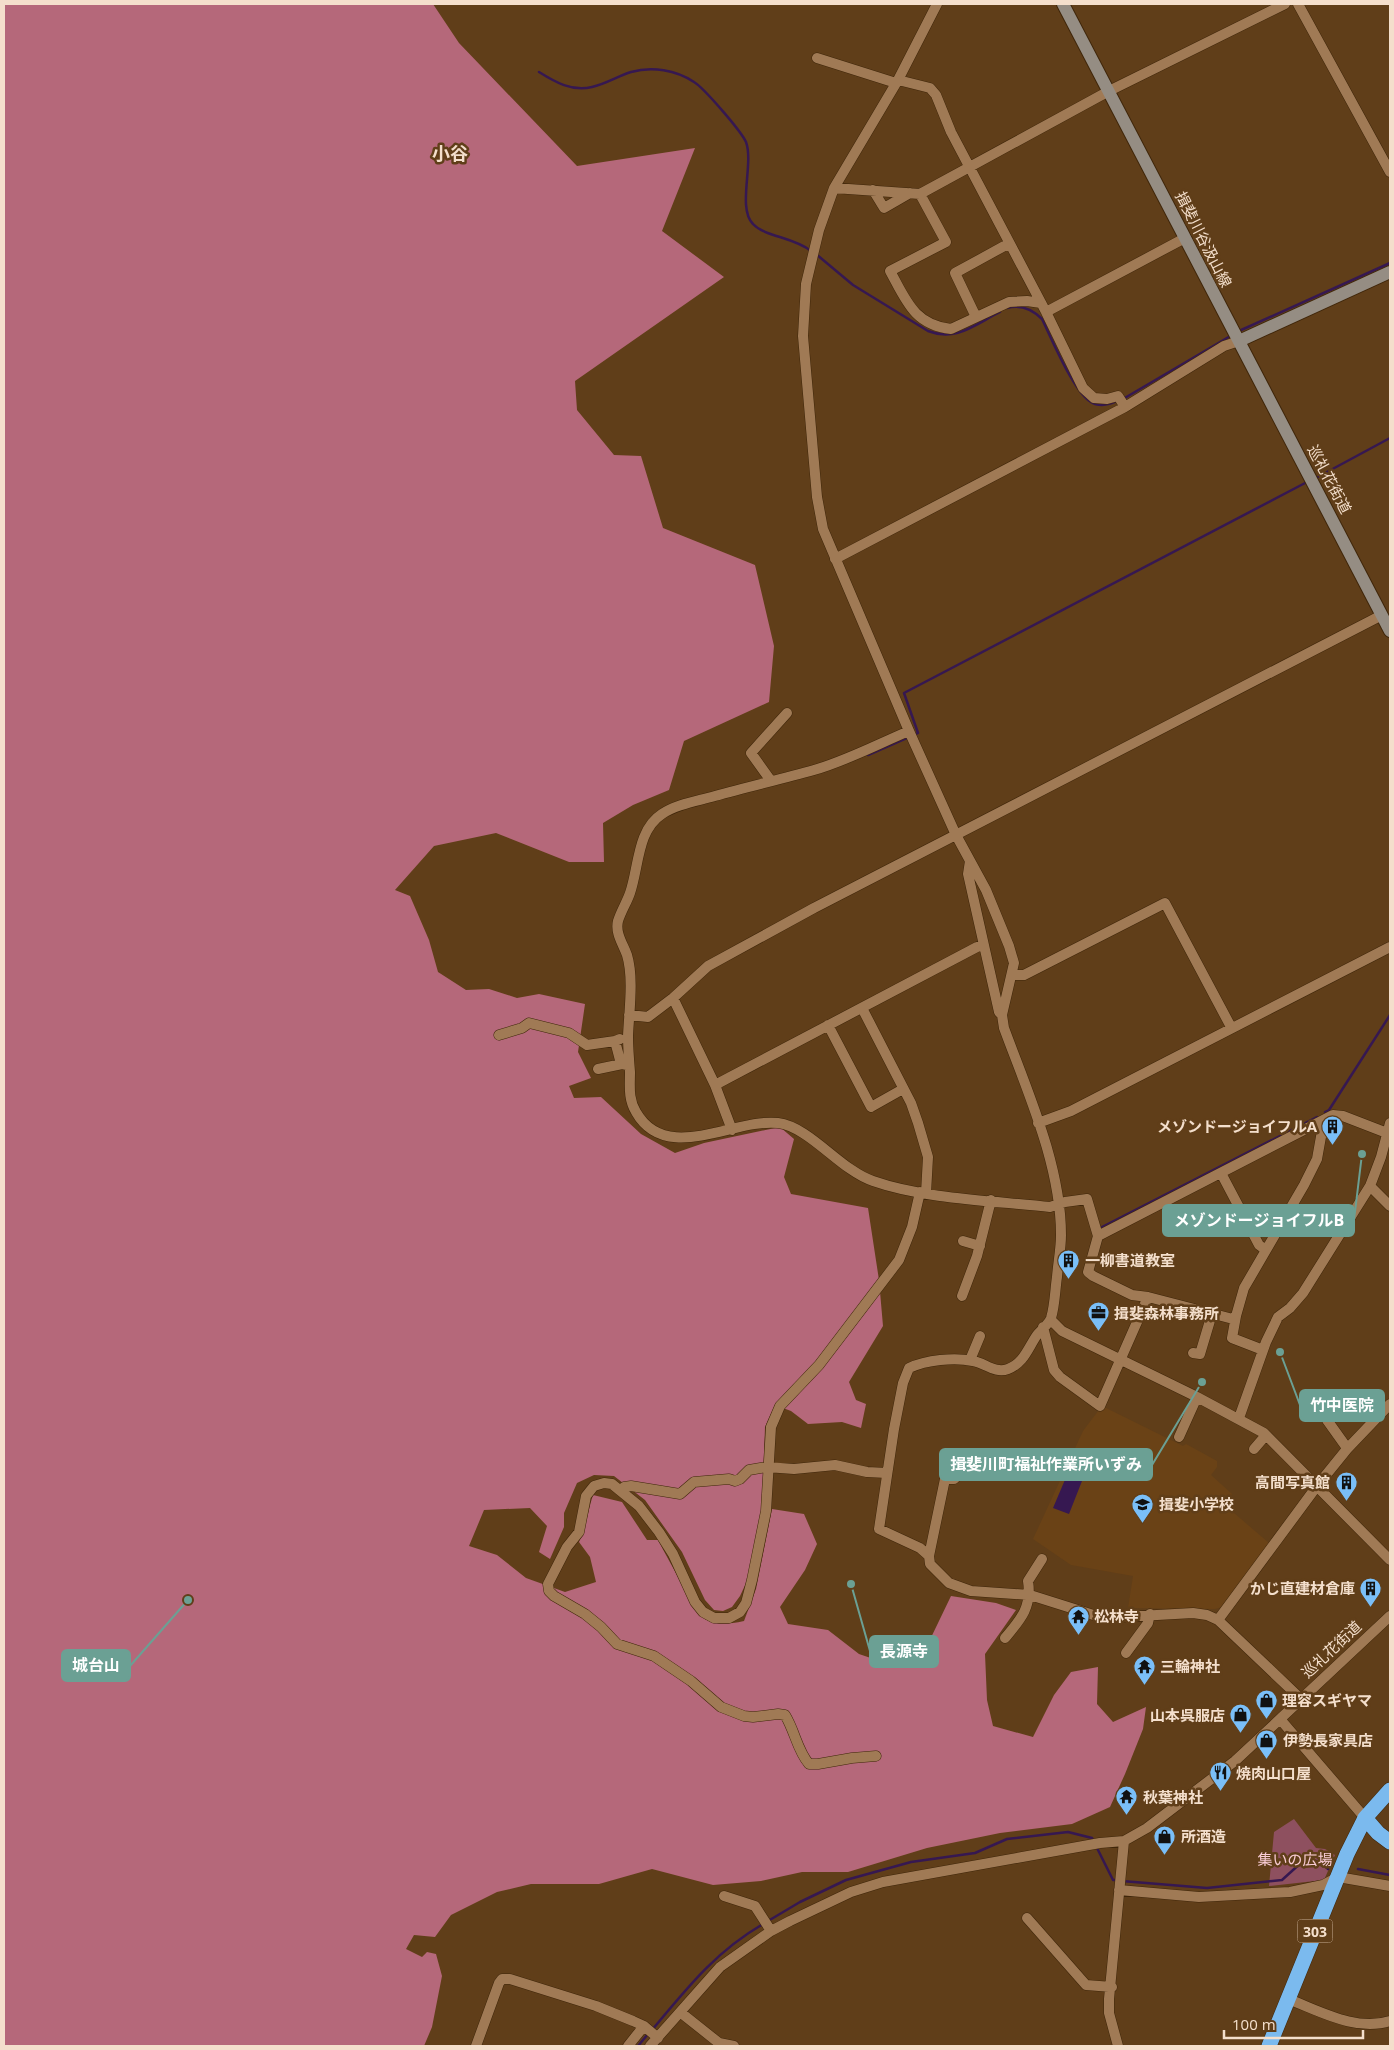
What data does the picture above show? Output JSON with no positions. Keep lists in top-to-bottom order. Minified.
{"streets":{"highway":["303"],"main road":["揖斐川谷汲山線","巡礼花街道"]},"crossings":[["揖斐川谷汲山線","巡礼花街道"]],"districts":["小谷"],"parks":["集いの広場"],"places":{"building":["メゾンドージョイフルA","一柳書道教室","高間写真館","かじ直建材倉庫"],"other":["メゾンドージョイフルB","竹中医院","揖斐川町福祉作業所いずみ","長源寺","城台山"],"office":["揖斐森林事務所"],"school or university":["揖斐小学校"],"temple":["松林寺","三輪神社","秋葉神社"],"shop":["理容スギヤマ","山本呉服店","伊勢長家具店","所酒造"],"restaurant":["焼肉山口屋"]},"scale_bar":"100 m"}
